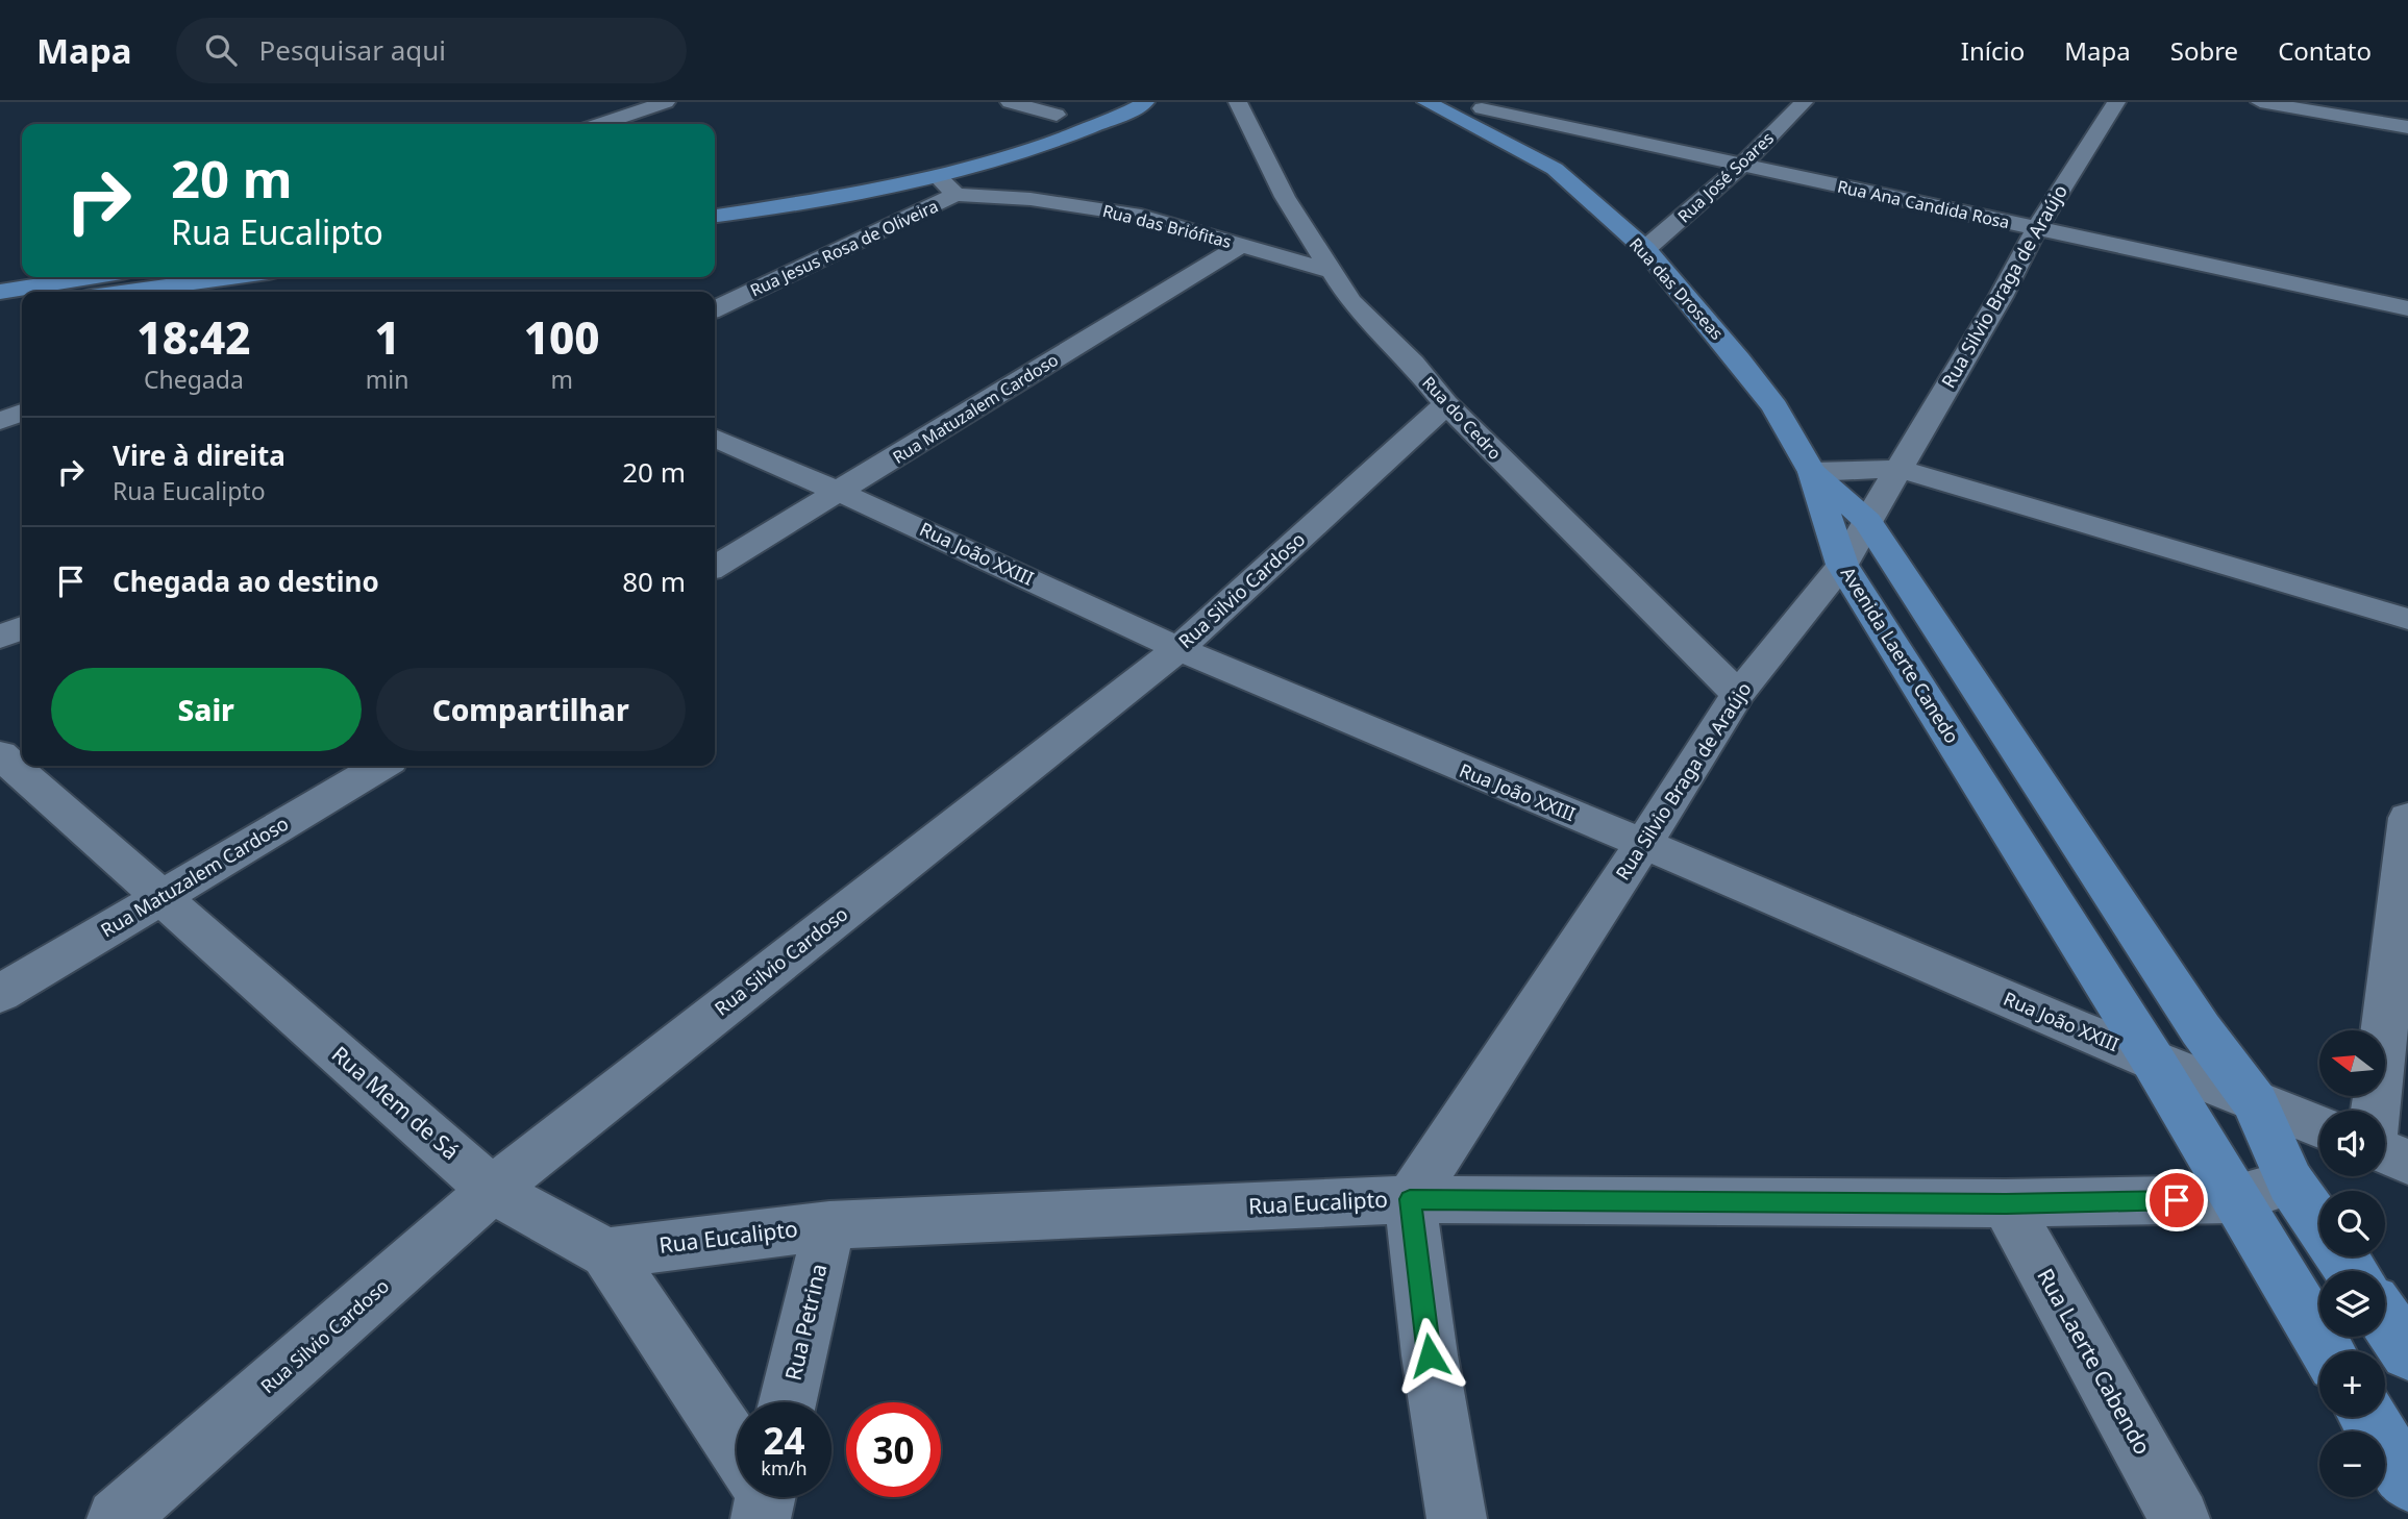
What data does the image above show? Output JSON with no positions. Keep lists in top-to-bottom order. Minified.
{"streets":{"street":["Rua José Soares","Rua Ana Candida Rosa","Rua das Briófitas","Rua Jesus Rosa de Oliveira","Rua Silvio Braga de Araújo","Rua das Droseas","Rua Matuzalem Cardoso","Rua do Cedro","Rua João XXIII","Rua Silvio Cardoso","Avenida Laerte Canedo","Rua Mem de Sá","Rua Eucalipto","Rua Petrina","Rua Laerte Cabendo"]},"crossings":[["Rua José Soares","Rua Ana Candida Rosa"],["Rua José Soares","Rua das Droseas"],["Rua Ana Candida Rosa","Rua Silvio Braga de Araújo"],["Rua Ana Candida Rosa","Rua das Droseas"],["Rua das Briófitas","Rua Jesus Rosa de Oliveira"],["Rua das Briófitas","Rua Matuzalem Cardoso"],["Rua das Briófitas","Rua do Cedro"],["Rua Silvio Braga de Araújo","Rua do Cedro"],["Rua Silvio Braga de Araújo","Rua João XXIII"],["Rua Silvio Braga de Araújo","Avenida Laerte Canedo"],["Rua Silvio Braga de Araújo","Rua Eucalipto"],["Rua das Droseas","Avenida Laerte Canedo"],["Rua Matuzalem Cardoso","Rua João XXIII"],["Rua Matuzalem Cardoso","Rua Mem de Sá"],["Rua do Cedro","Rua Silvio Cardoso"],["Rua João XXIII","Rua Silvio Cardoso"],["Rua João XXIII","Avenida Laerte Canedo"],["Rua Silvio Cardoso","Rua Mem de Sá"],["Avenida Laerte Canedo","Rua Eucalipto"],["Rua Mem de Sá","Rua Eucalipto"],["Rua Eucalipto","Rua Petrina"],["Rua Eucalipto","Rua Laerte Cabendo"]],"north":"left","page":{"header":"Mapa","search":"Pesquisar aqui","nav":["Início","Mapa","Sobre","Contato"],"turn":["20 m","Rua Eucalipto"],"eta":["18:42","Chegada","1","min","100","m"],"list":[{"name":"Vire à direita","note":"Rua Eucalipto","value":"20 m"},{"name":"Chegada ao destino","value":"80 m"}],"buttons":["Sair","Compartilhar"],"map_buttons":["+","−"],"speed":"24 km/h","limit":"30"}}
